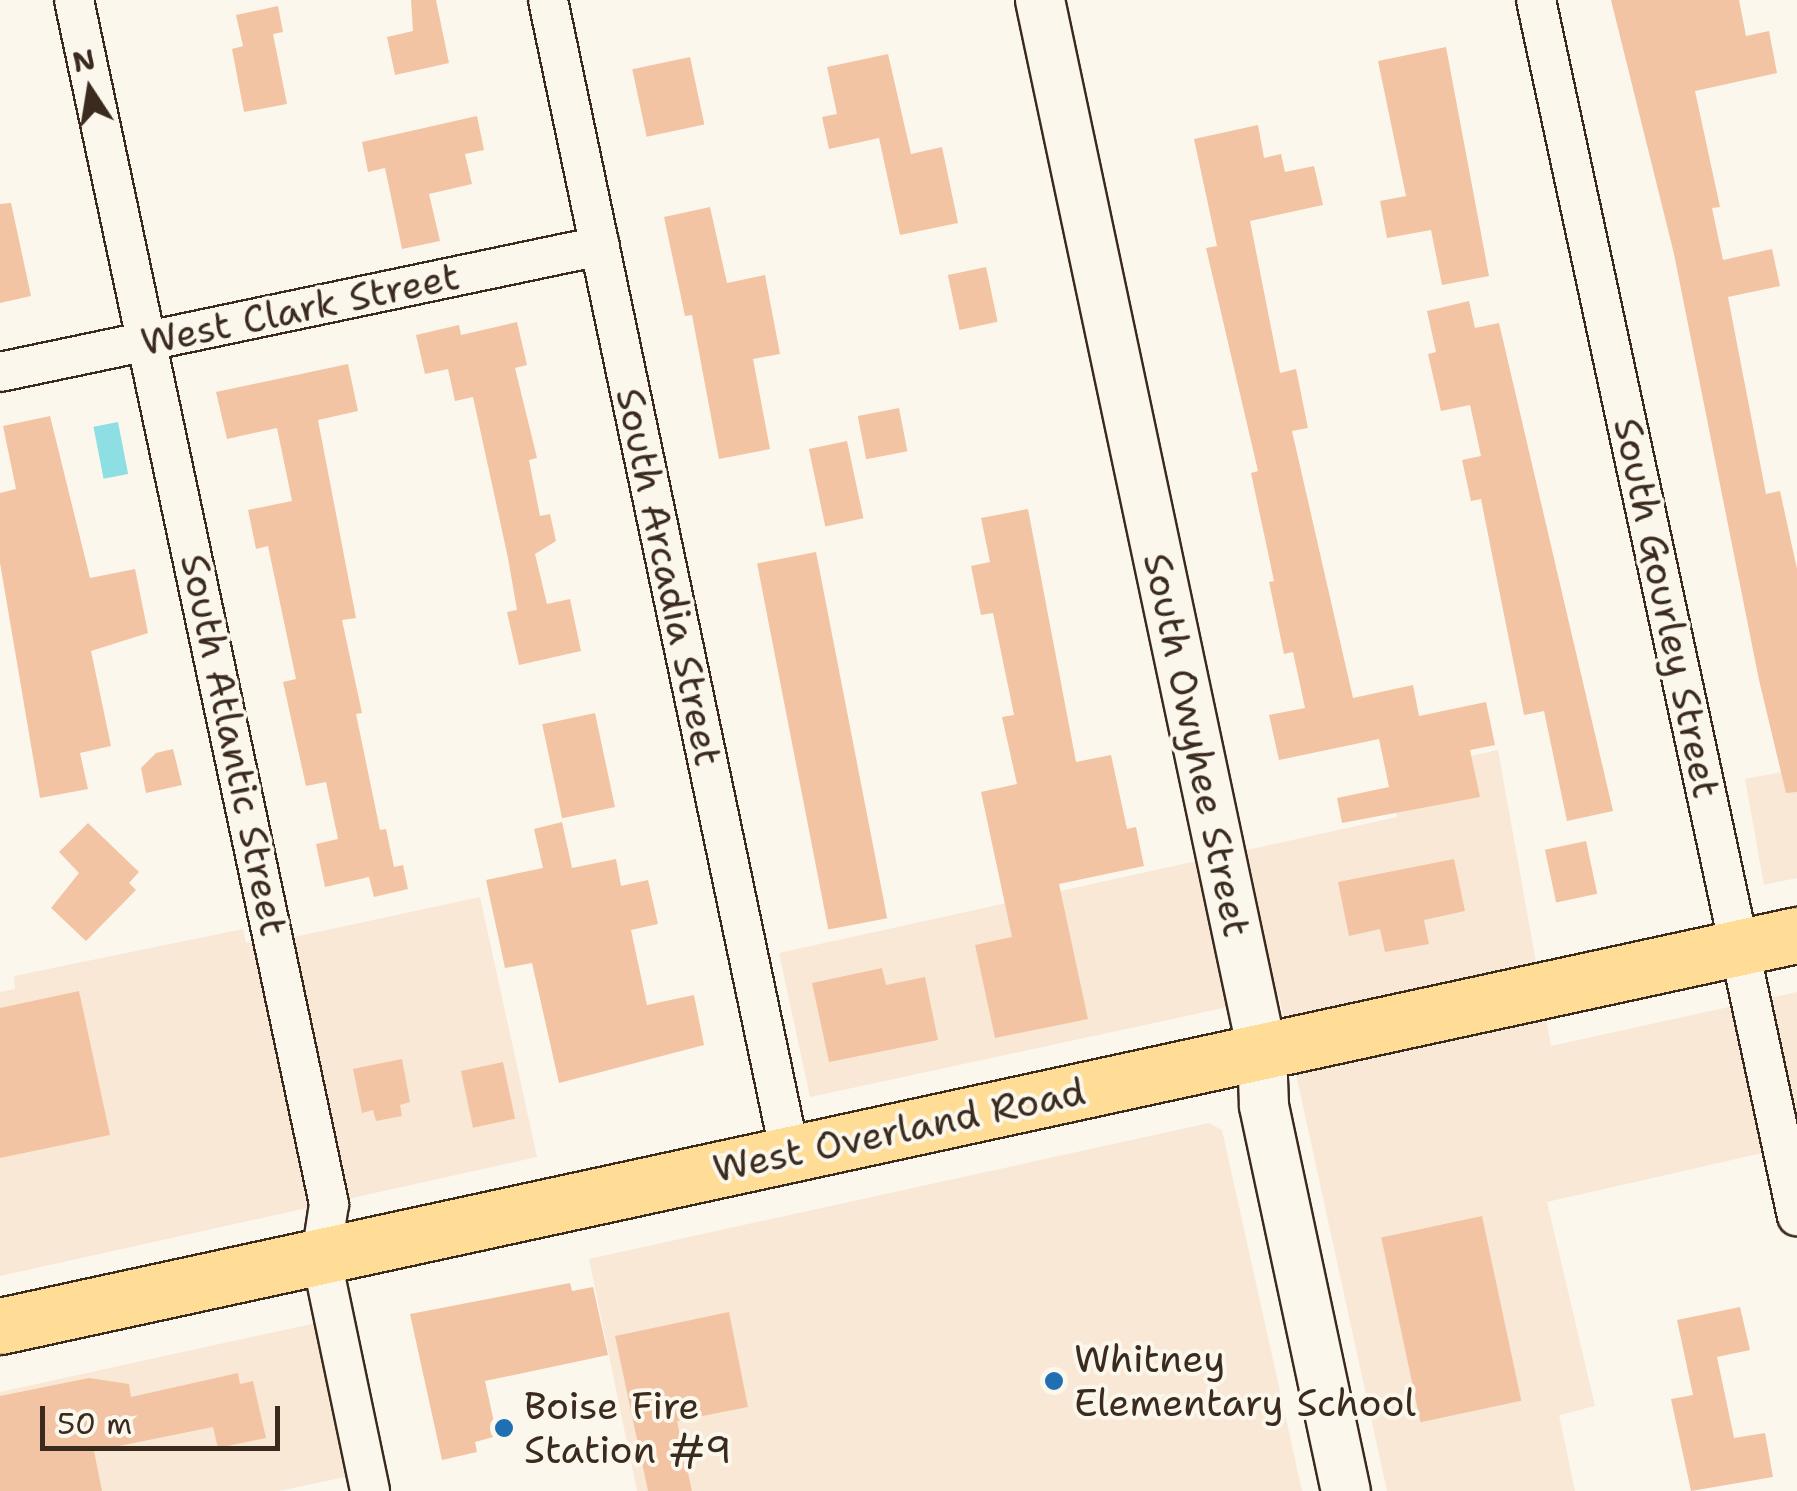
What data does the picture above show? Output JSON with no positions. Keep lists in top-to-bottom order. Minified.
{"streets":{"main road":["West Overland Road"],"street":["West Clark Street","South Arcadia Street","South Gourley Street","South Atlantic Street","South Owyhee Street"]},"crossings":[["West Clark Street","South Arcadia Street"],["West Clark Street","South Atlantic Street"],["South Arcadia Street","West Overland Road"],["South Gourley Street","West Overland Road"],["South Atlantic Street","West Overland Road"],["South Owyhee Street","West Overland Road"]],"places":["Whitney Elementary School","Boise Fire Station #9"],"scale_bar":"50 m","north":"top"}
